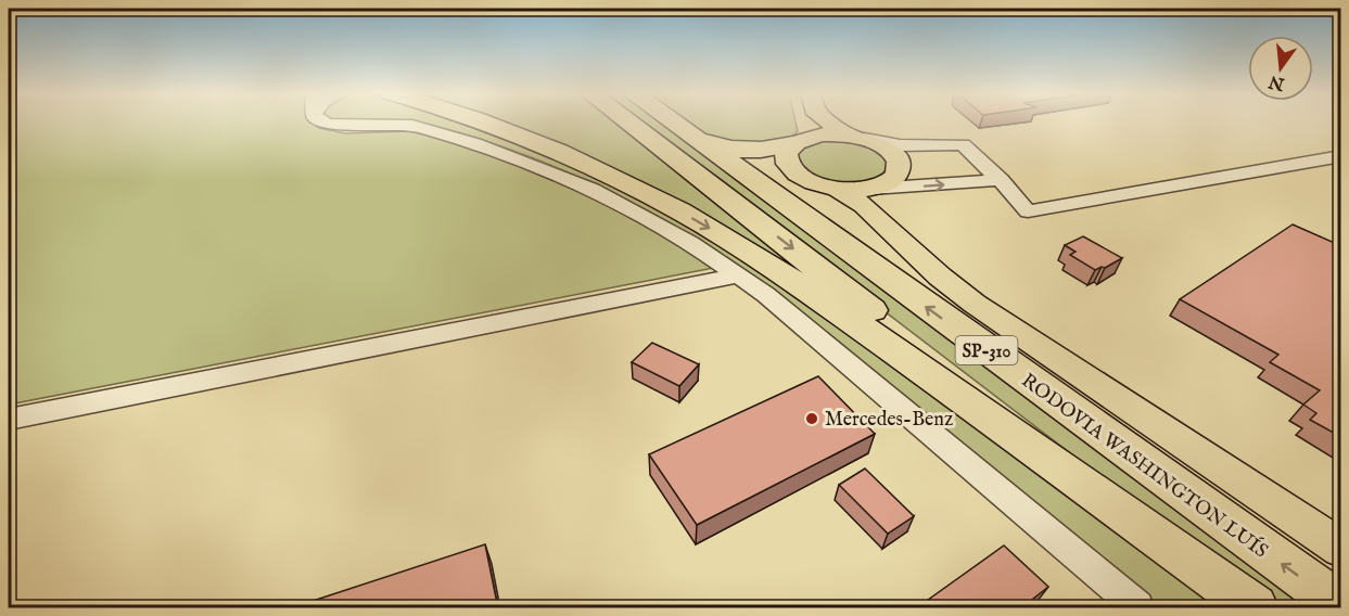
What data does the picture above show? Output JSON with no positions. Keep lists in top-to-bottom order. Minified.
{"streets":{"highway":["SP-310","RODOVIA WASHINGTON LUÍS"]},"places":["Mercedes-Benz"],"north":"bottom"}
